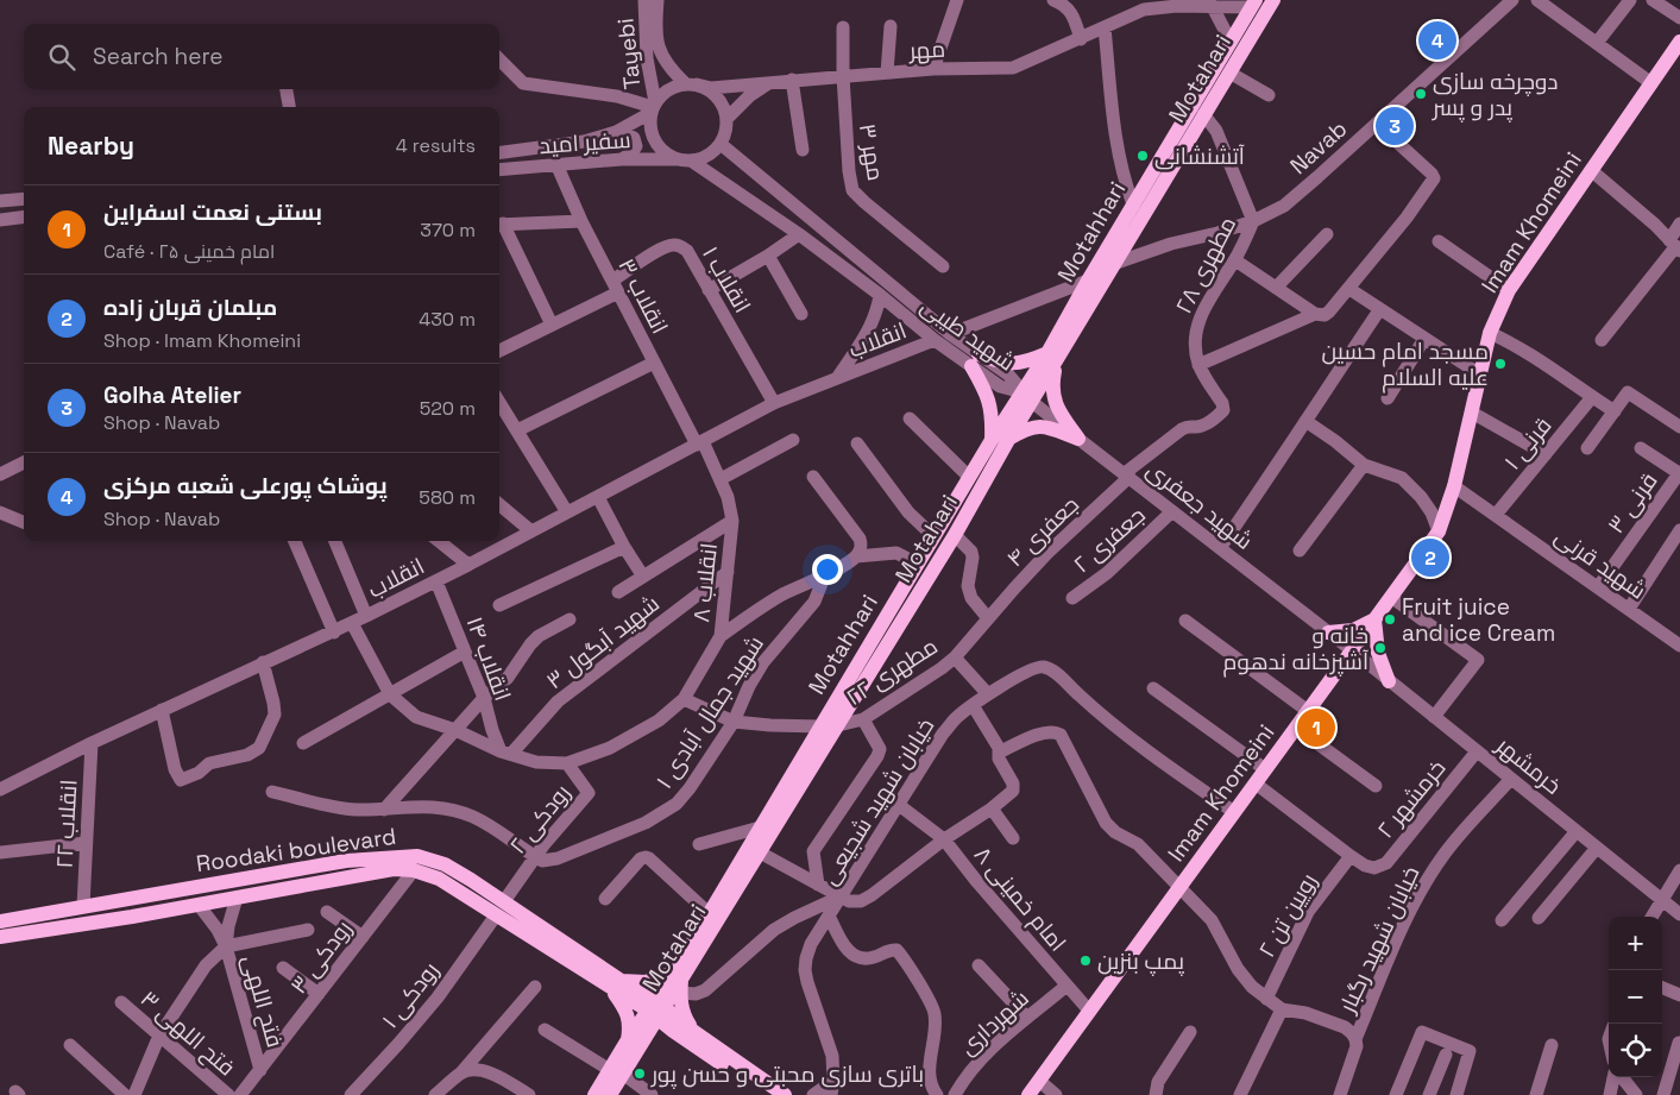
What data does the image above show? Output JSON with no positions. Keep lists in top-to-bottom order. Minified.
{"streets":{"main road":["Motahari","Imam Khomeini","Motahhari","Roodaki boulevard"],"street":["مهر","Tayebi","سفیر امید","Navab","مهر ۳","مطهری ۲۸","انقلاب ۱","انقلاب ۳","شهید طیبی","انقلاب","قرنی ۱","قرنی ۳","شهید جعفری","جعفری ۴","جعفری ۲","شهید قرنی","انقلاب ۸","شهید آبگول ۳","انقلاب ۱۴","مطهری ۲۲","شهید جمال آبادی ۱","خرمشهر","خرمشهر ۲","خیابان شهید شجیعی","رودکی ۲","انقلاب ۲۲","امام خمینی ۸","رویین تن ۲","خیابان شهید رگبار","رودکی ۳","رودکی ۱","فتح اللهی","شهرداری","فتح اللهی ۳"]},"crossings":[["مهر","Tayebi"],["مهر","سفیر امید"],["مهر","مهر ۳"],["مهر","Motahhari"],["مهر","شهید طیبی"],["Tayebi","سفیر امید"],["Tayebi","شهید طیبی"],["Motahari","Navab"],["Motahari","Motahhari"],["Motahari","مطهری ۲۸"],["Motahari","شهید طیبی"],["Motahari","شهید جعفری"],["Motahari","مطهری ۲۲"],["سفیر امید","انقلاب ۳"],["سفیر امید","شهید طیبی"],["Navab","مطهری ۲۸"],["Imam Khomeini","شهید جعفری"],["Imam Khomeini","شهید قرنی"],["Imam Khomeini","خرمشهر"],["Imam Khomeini","خیابان شهید شجیعی"],["Imam Khomeini","امام خمینی ۸"],["Motahhari","شهید طیبی"],["Motahhari","شهید جعفری"],["Motahhari","Roodaki boulevard"],["مطهری ۲۸","جعفری ۴"],["انقلاب ۱","انقلاب ۳"],["انقلاب ۱","انقلاب"],["انقلاب ۳","انقلاب"],["انقلاب ۳","انقلاب ۸"],["شهید طیبی","انقلاب"],["شهید طیبی","شهید جعفری"],["انقلاب","انقلاب ۸"],["انقلاب","انقلاب ۱۴"],["انقلاب","انقلاب ۲۲"],["قرنی ۱","شهید قرنی"],["قرنی ۳","شهید قرنی"],["شهید جعفری","جعفری ۴"],["شهید جعفری","جعفری ۲"],["شهید جعفری","خرمشهر"],["جعفری ۴","مطهری ۲۲"],["انقلاب ۸","شهید آبگول ۳"],["انقلاب ۸","انقلاب ۱۴"],["انقلاب ۸","رودکی ۲"],["شهید آبگول ۳","انقلاب ۱۴"],["شهید جمال آبادی ۱","رودکی ۲"],["خرمشهر","خرمشهر ۲"],["خرمشهر","خیابان شهید رگبار"],["خرمشهر ۲","رویین تن ۲"],["خیابان شهید شجیعی","امام خمینی ۸"],["رودکی ۲","Roodaki boulevard"],["انقلاب ۲۲","Roodaki boulevard"],["Roodaki boulevard","رودکی ۳"],["Roodaki boulevard","رودکی ۱"],["امام خمینی ۸","شهرداری"],["رودکی ۳","فتح اللهی"]],"places":["دوچرخه سازی پدر و پسر","آتشنشانی","مسجد امام حسین علیه السلام","Fruit juice and ice Cream","خانه و آشپزخانه ندهوم","پمپ بنزین","باتری سازی محبتی و حسن پور"],"page":{"pins":["4","3","2","1"],"search":"Search here","heading":["Nearby","4 results"],"list":[{"mark":"1","name":"بستنی نعمت اسفراین","note":"Café · امام خمینی ۲۵","value":"370 m"},{"mark":"2","name":"مبلمان قربان زاده","note":"Shop · Imam Khomeini","value":"430 m"},{"mark":"3","name":"Golha Atelier","note":"Shop · Navab","value":"520 m"},{"mark":"4","name":"پوشاک پورعلی شعبه مرکزی","note":"Shop · Navab","value":"580 m"}],"map_buttons":["+","−"]}}
